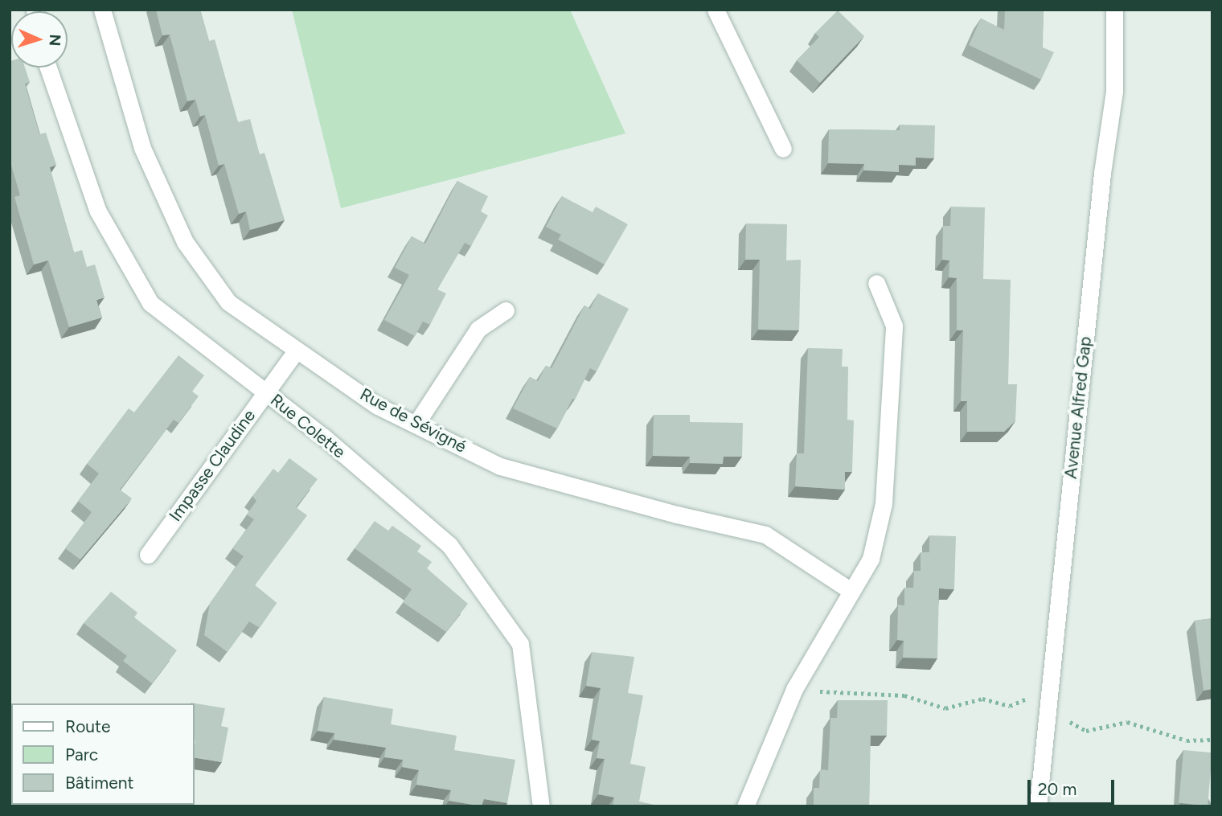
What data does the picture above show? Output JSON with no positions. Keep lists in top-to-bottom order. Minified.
{"streets":{"street":["Avenue Alfred Gap","Rue de Sévigné","Rue Colette","Impasse Claudine"]},"crossings":[["Rue de Sévigné","Impasse Claudine"],["Rue Colette","Impasse Claudine"]],"legend":["Route","Parc","Bâtiment"],"scale_bar":"20 m","north":"right"}
